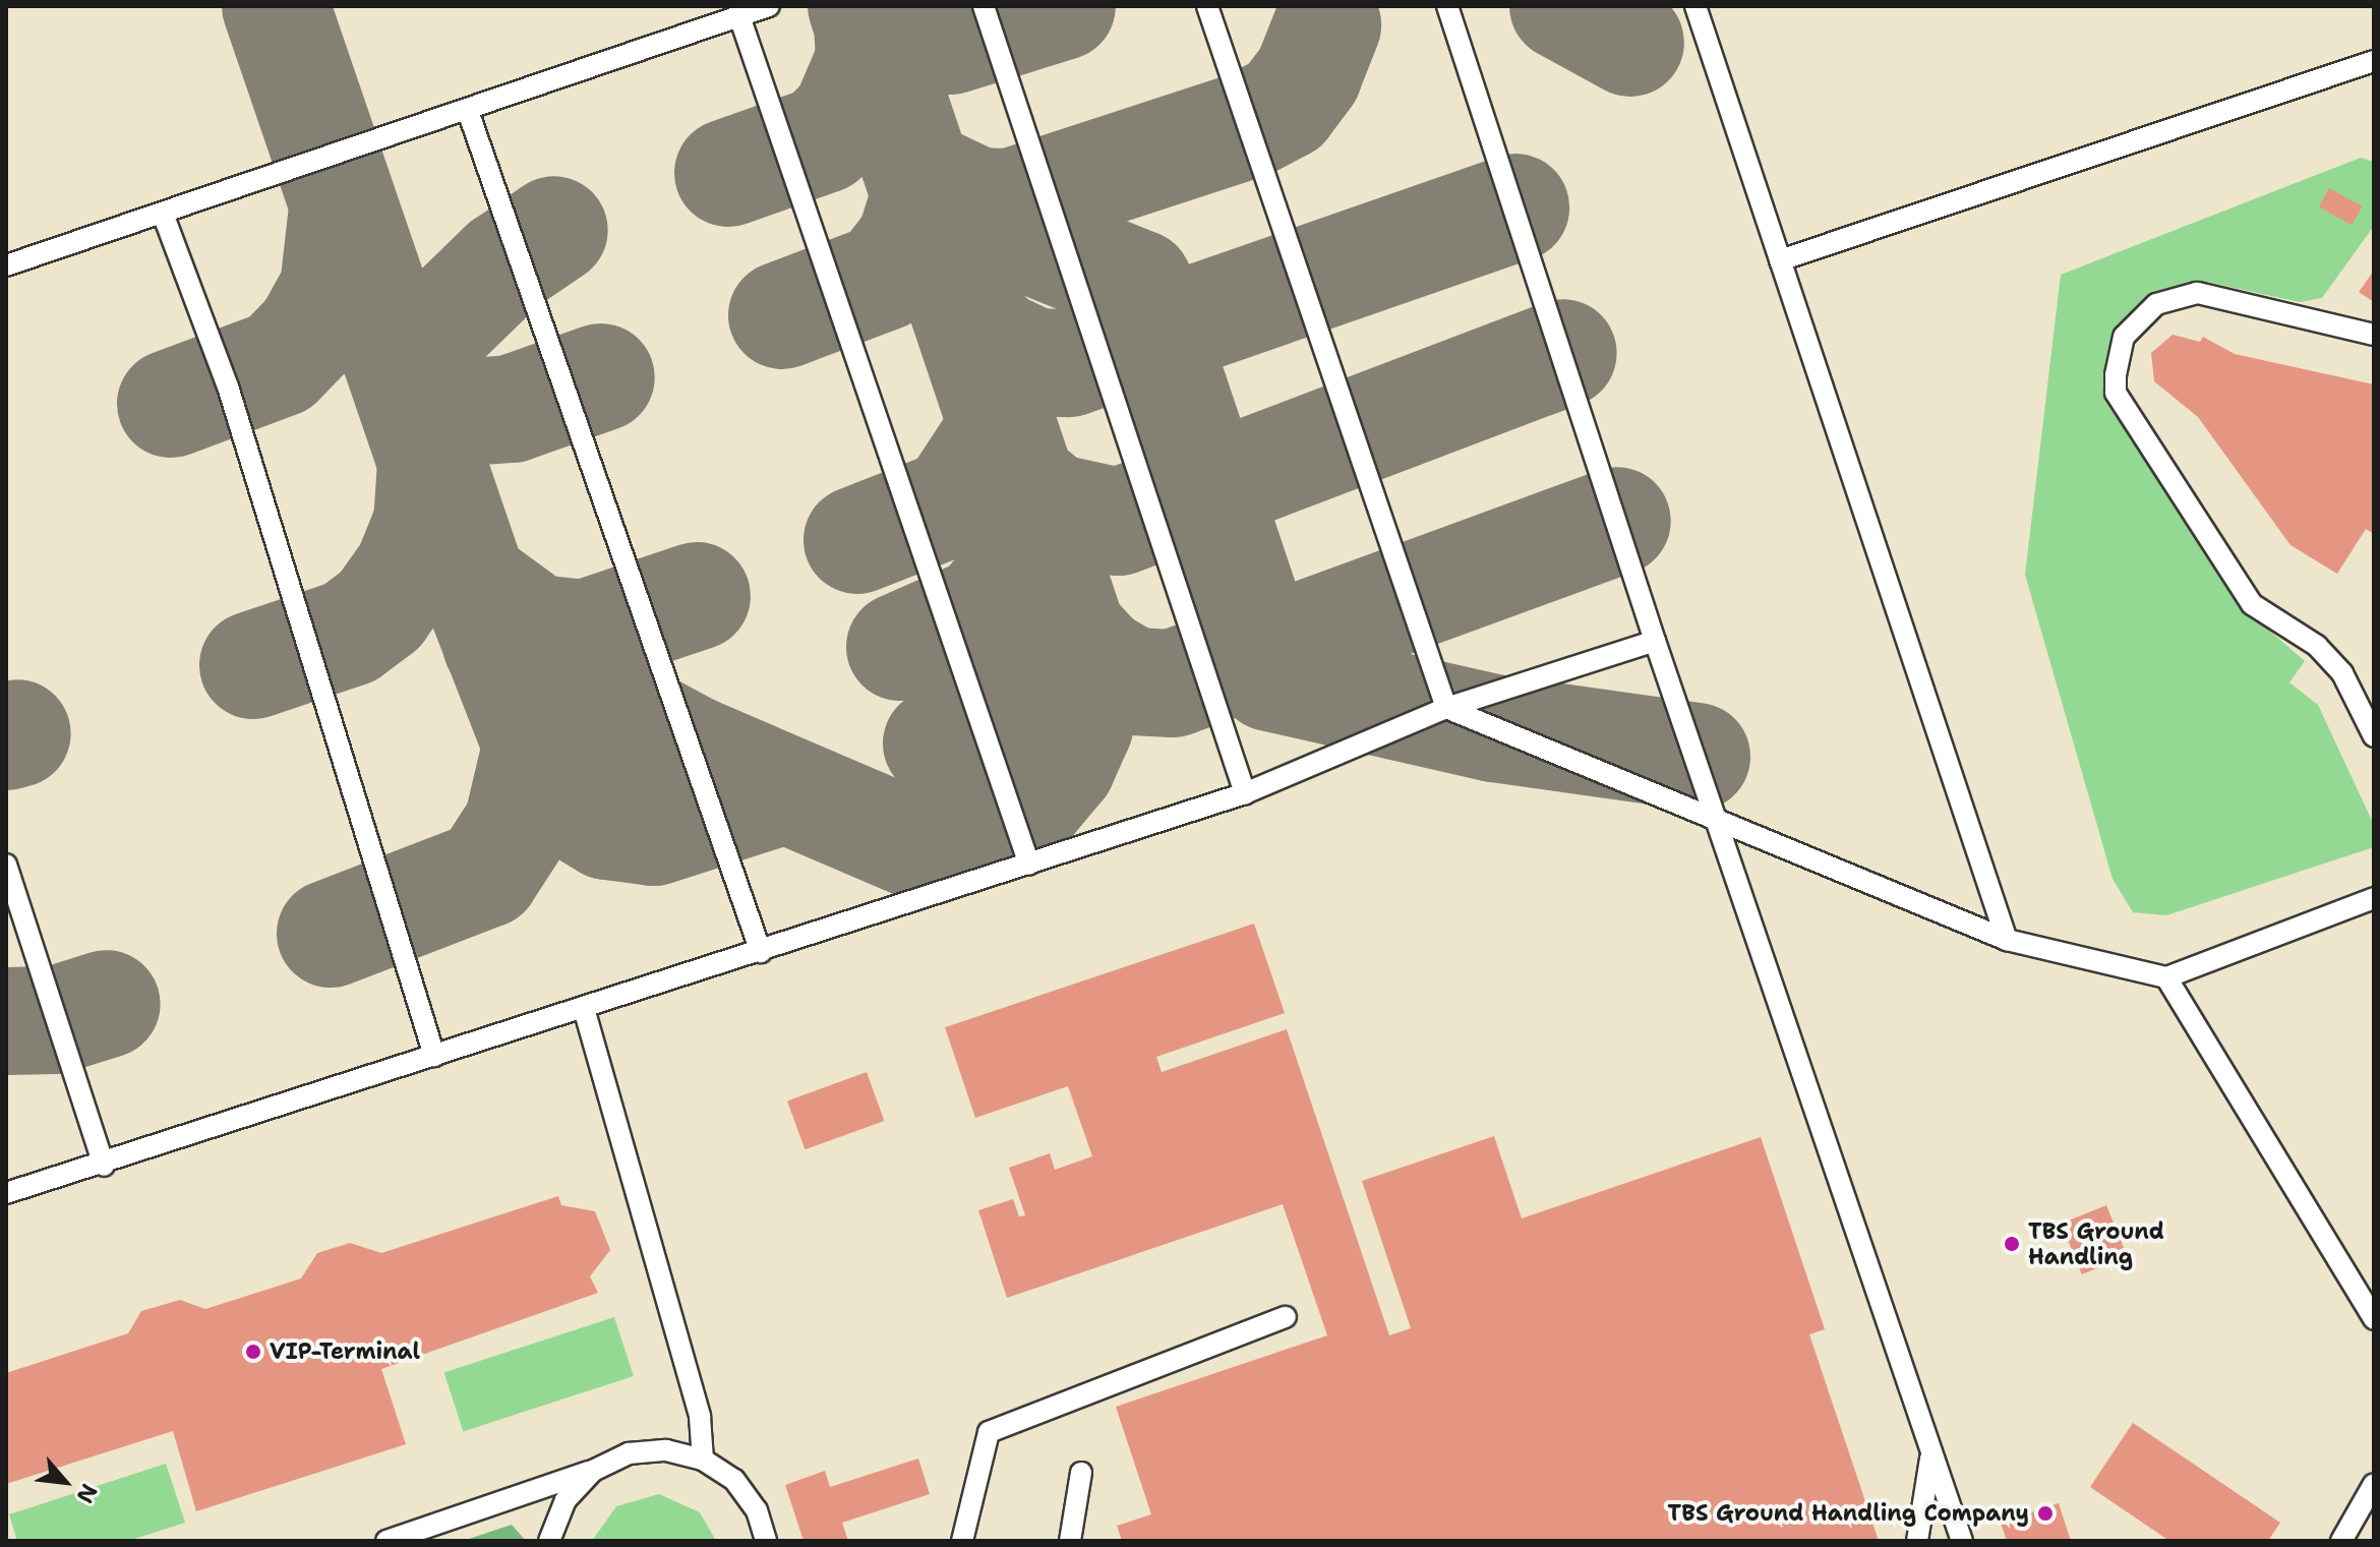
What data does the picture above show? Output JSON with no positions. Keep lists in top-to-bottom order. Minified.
{"places":["TBS Ground Handling","VIP-Terminal","TBS Ground Handling Company"],"north":"bottom right"}
